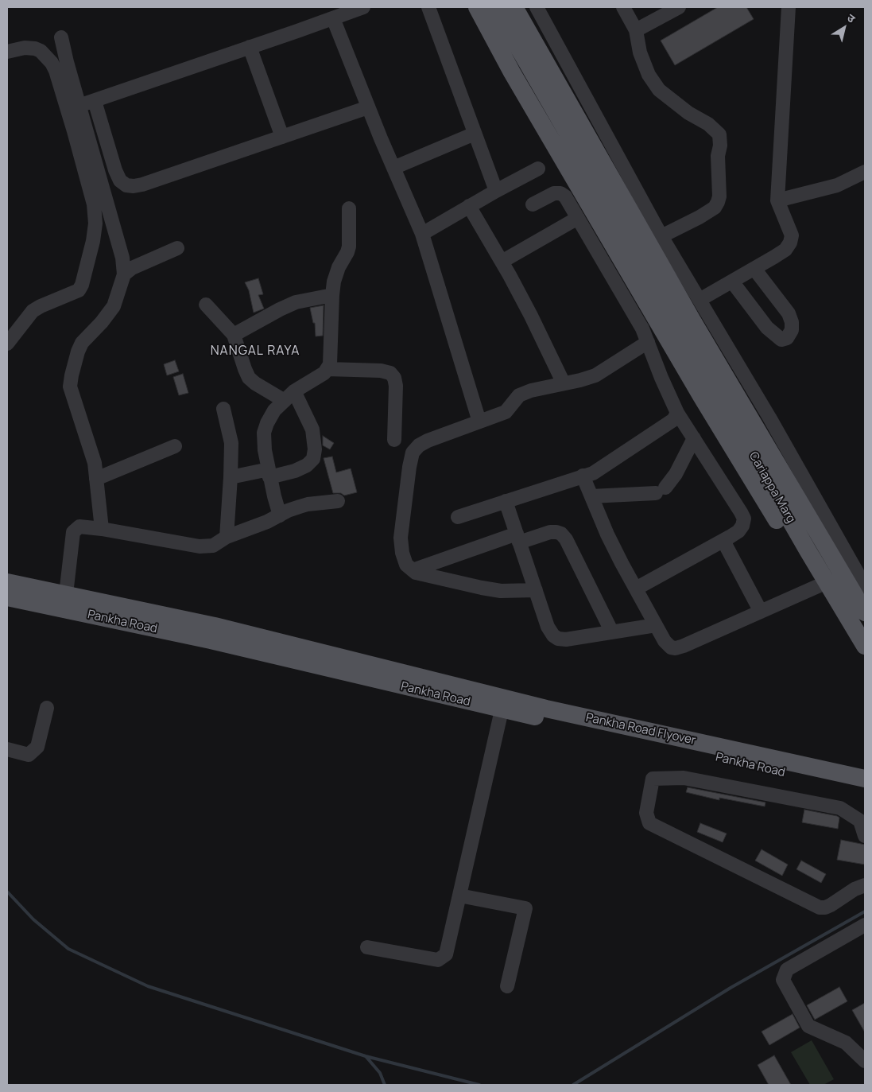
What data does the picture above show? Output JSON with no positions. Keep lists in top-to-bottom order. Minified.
{"streets":{"main road":["Cariappa Marg","Pankha Road","Pankha Road Flyover"]},"crossings":[["Pankha Road","Pankha Road Flyover"]],"districts":["NANGAL RAYA"],"north":"top right"}
